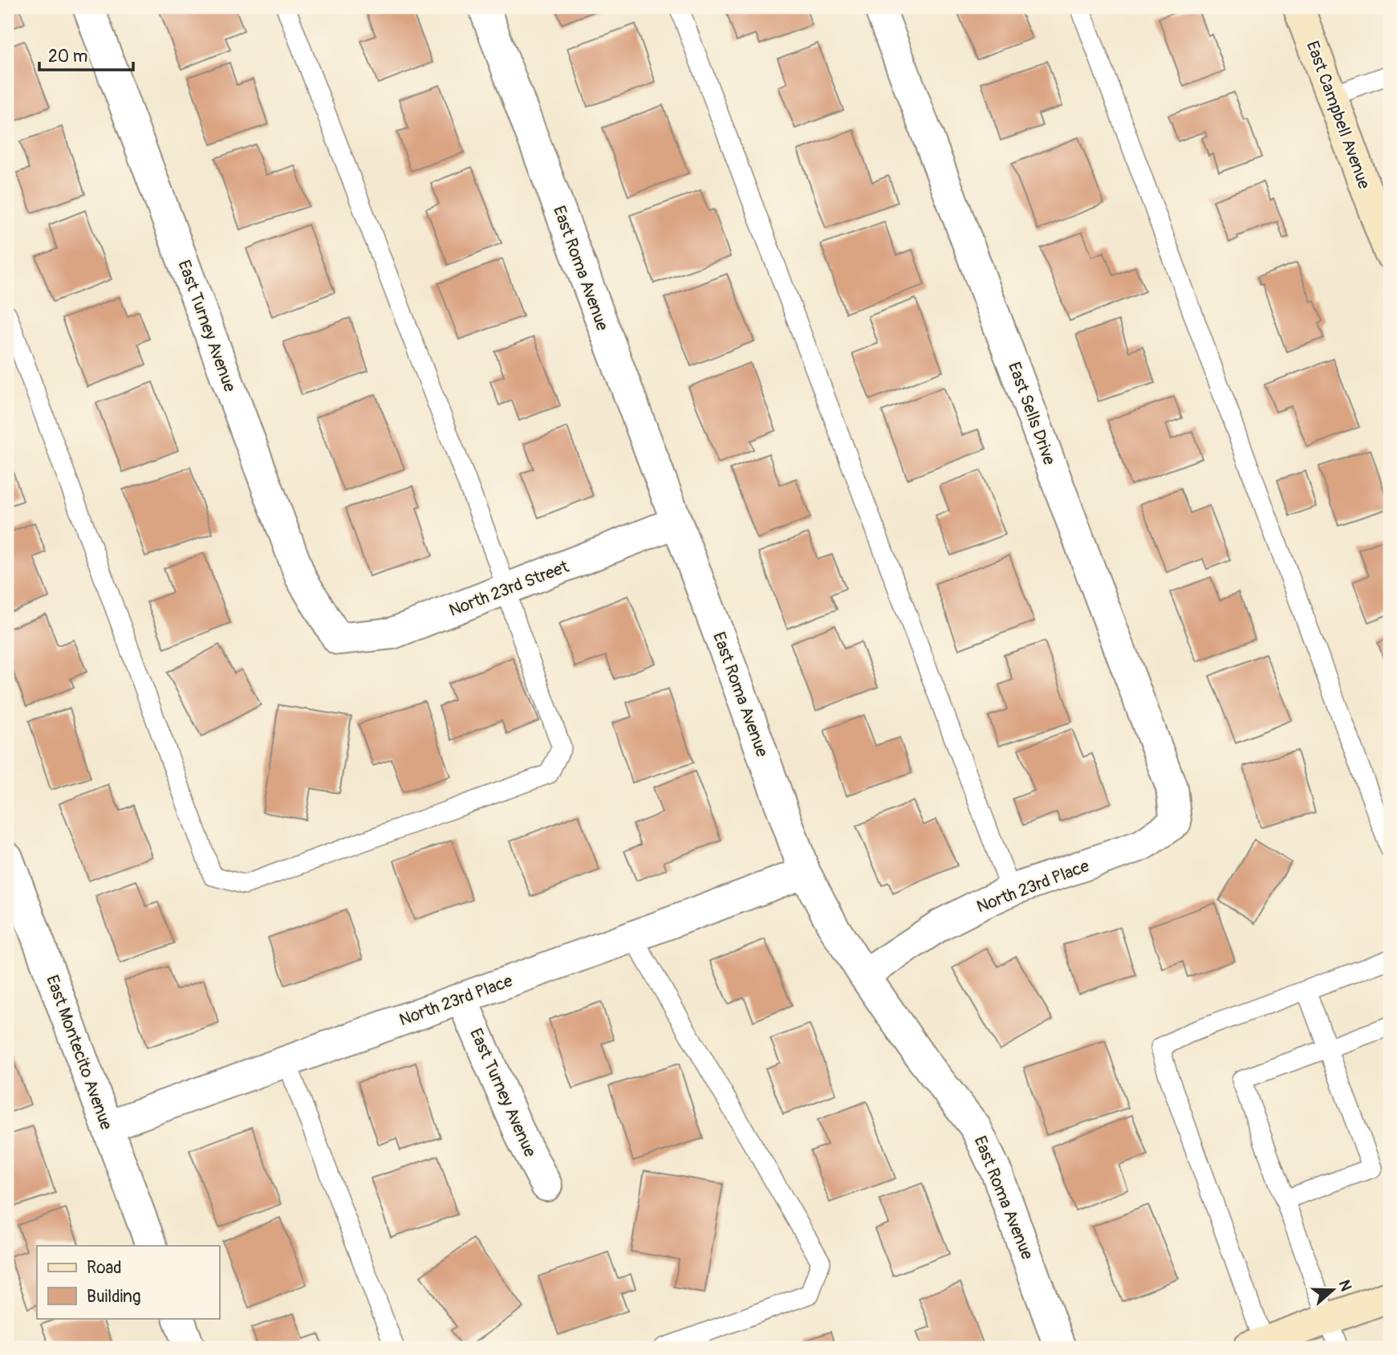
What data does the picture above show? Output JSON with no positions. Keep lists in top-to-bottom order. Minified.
{"streets":{"street":["East Campbell Avenue","East Roma Avenue","East Turney Avenue","East Sells Drive","North 23rd Street","North 23rd Place","East Montecito Avenue"]},"crossings":[["East Roma Avenue","North 23rd Street"],["East Roma Avenue","North 23rd Place"],["East Turney Avenue","North 23rd Street"],["East Turney Avenue","North 23rd Place"],["East Sells Drive","North 23rd Place"],["North 23rd Place","East Montecito Avenue"]],"legend":["Road","Building"],"scale_bar":"20 m","north":"right"}
